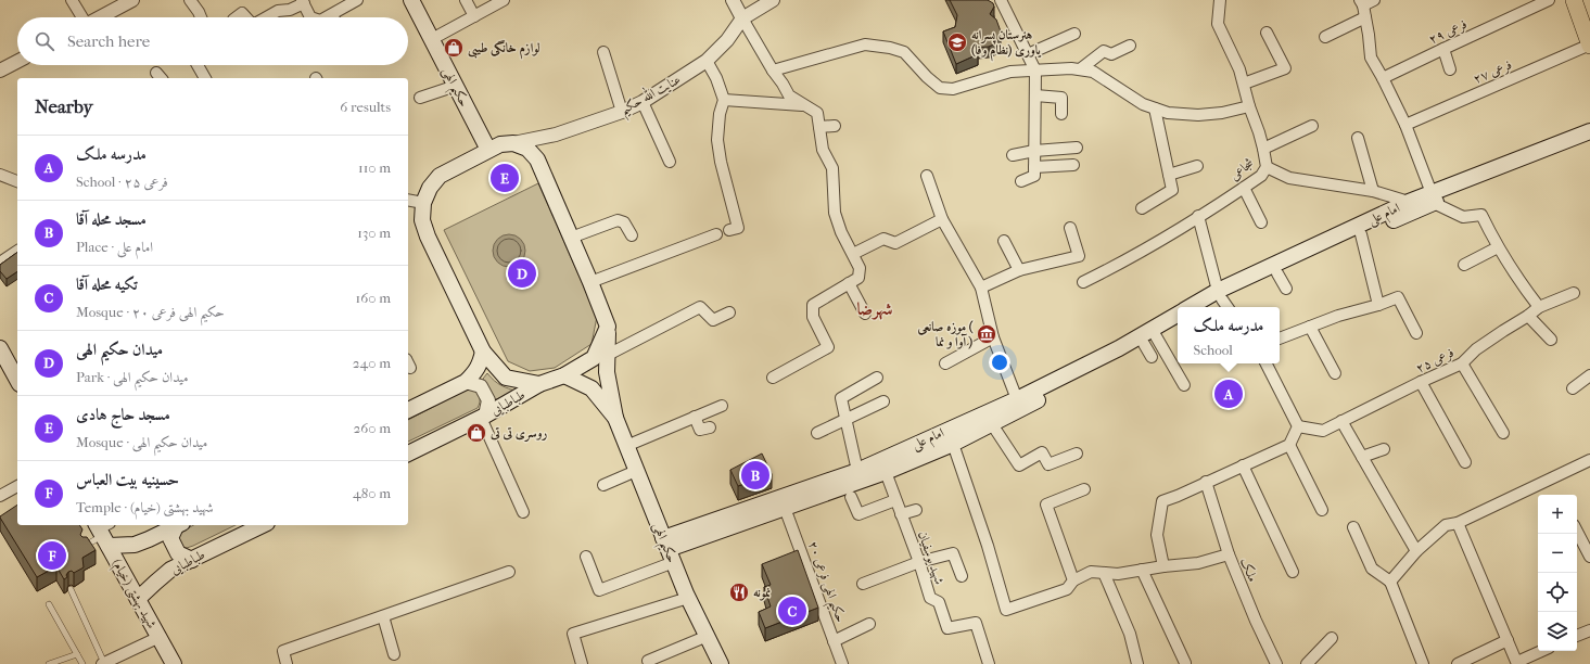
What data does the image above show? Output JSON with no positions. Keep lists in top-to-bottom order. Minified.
{"streets":{"main road":["حکیم الهی","امام علی","طباطبایی","شهید بهشتی (خیام)"],"street":["فرعی ۲۹","فرعی ۲۷","عنایت الله حکیم","شجاعی","فرعی ۲۵","شهید یوسفیان","ملک","حکیم الهی فرعی ۲۰"]},"crossings":[["حکیم الهی","امام علی"],["طباطبایی","شهید بهشتی (خیام)"]],"districts":["شهرضا"],"places":{"school or university":["هنرستان پسرانه یاوری (نظام وفا)"],"shop":["لوازم خانگی طیبی","روسری تی تی"],"museum":["موزه صانعی ( آوا و نما )"],"restaurant":["نمونه"]},"page":{"search":"Search here","heading":["Nearby","6 results"],"list":[{"mark":"A","name":"مدرسه ملک","note":"School · فرعی ۲۵","value":"110 m"},{"mark":"B","name":"مسجد محله آقا","note":"Place · امام علی","value":"130 m"},{"mark":"C","name":"تکیه محله آقا","note":"Mosque · حکیم الهی فرعی ۲۰","value":"160 m"},{"mark":"D","name":"میدان حکیم الهی","note":"Park · میدان حکیم الهی","value":"240 m"},{"mark":"E","name":"مسجد حاج هادی","note":"Mosque · میدان حکیم الهی","value":"260 m"},{"mark":"F","name":"حسینیه بیت العباس","note":"Temple · شهید بهشتی (خیام)","value":"480 m"}],"pins":["E","D","A","B","F","C"],"popup":["مدرسه ملک","School"],"map_buttons":["+","−"]}}
